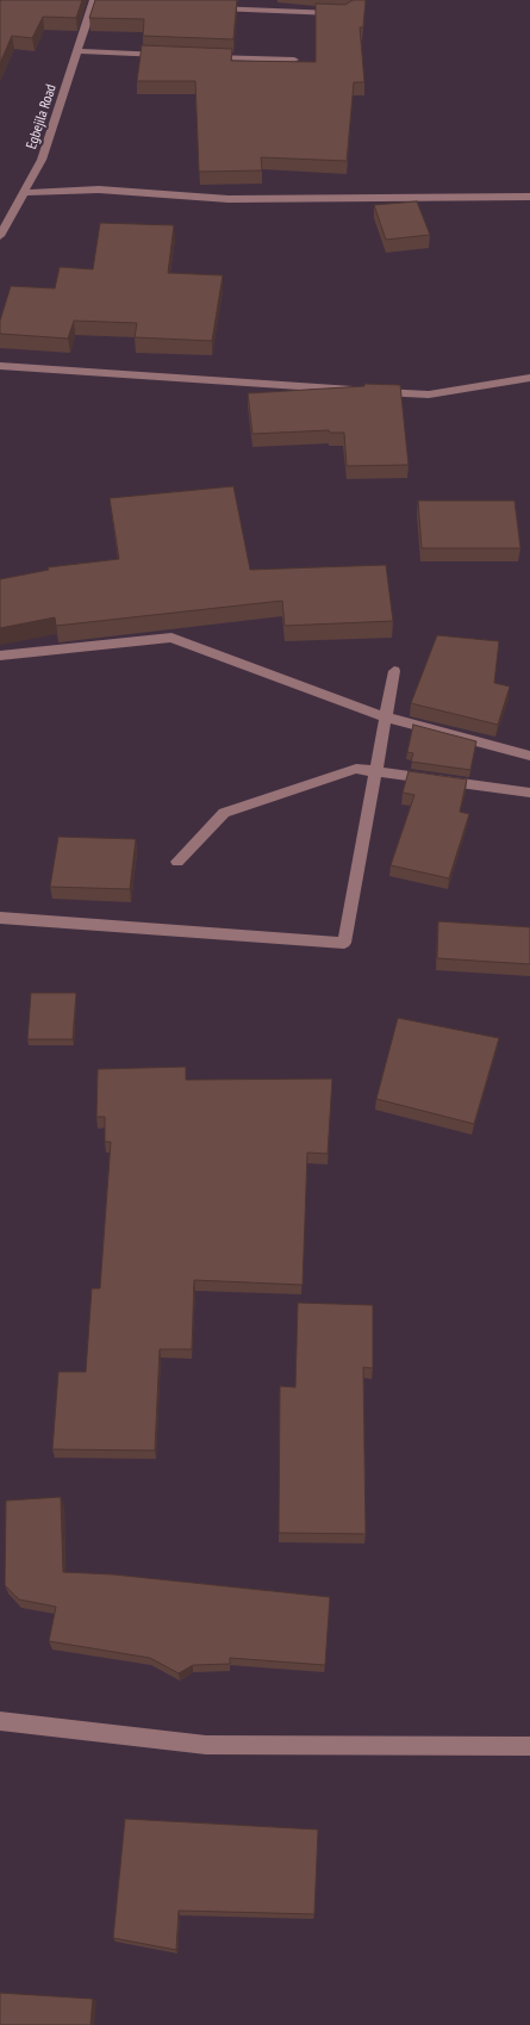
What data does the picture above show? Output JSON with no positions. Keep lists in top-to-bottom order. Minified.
{"streets":{"street":["Egbejila Road"]}}
